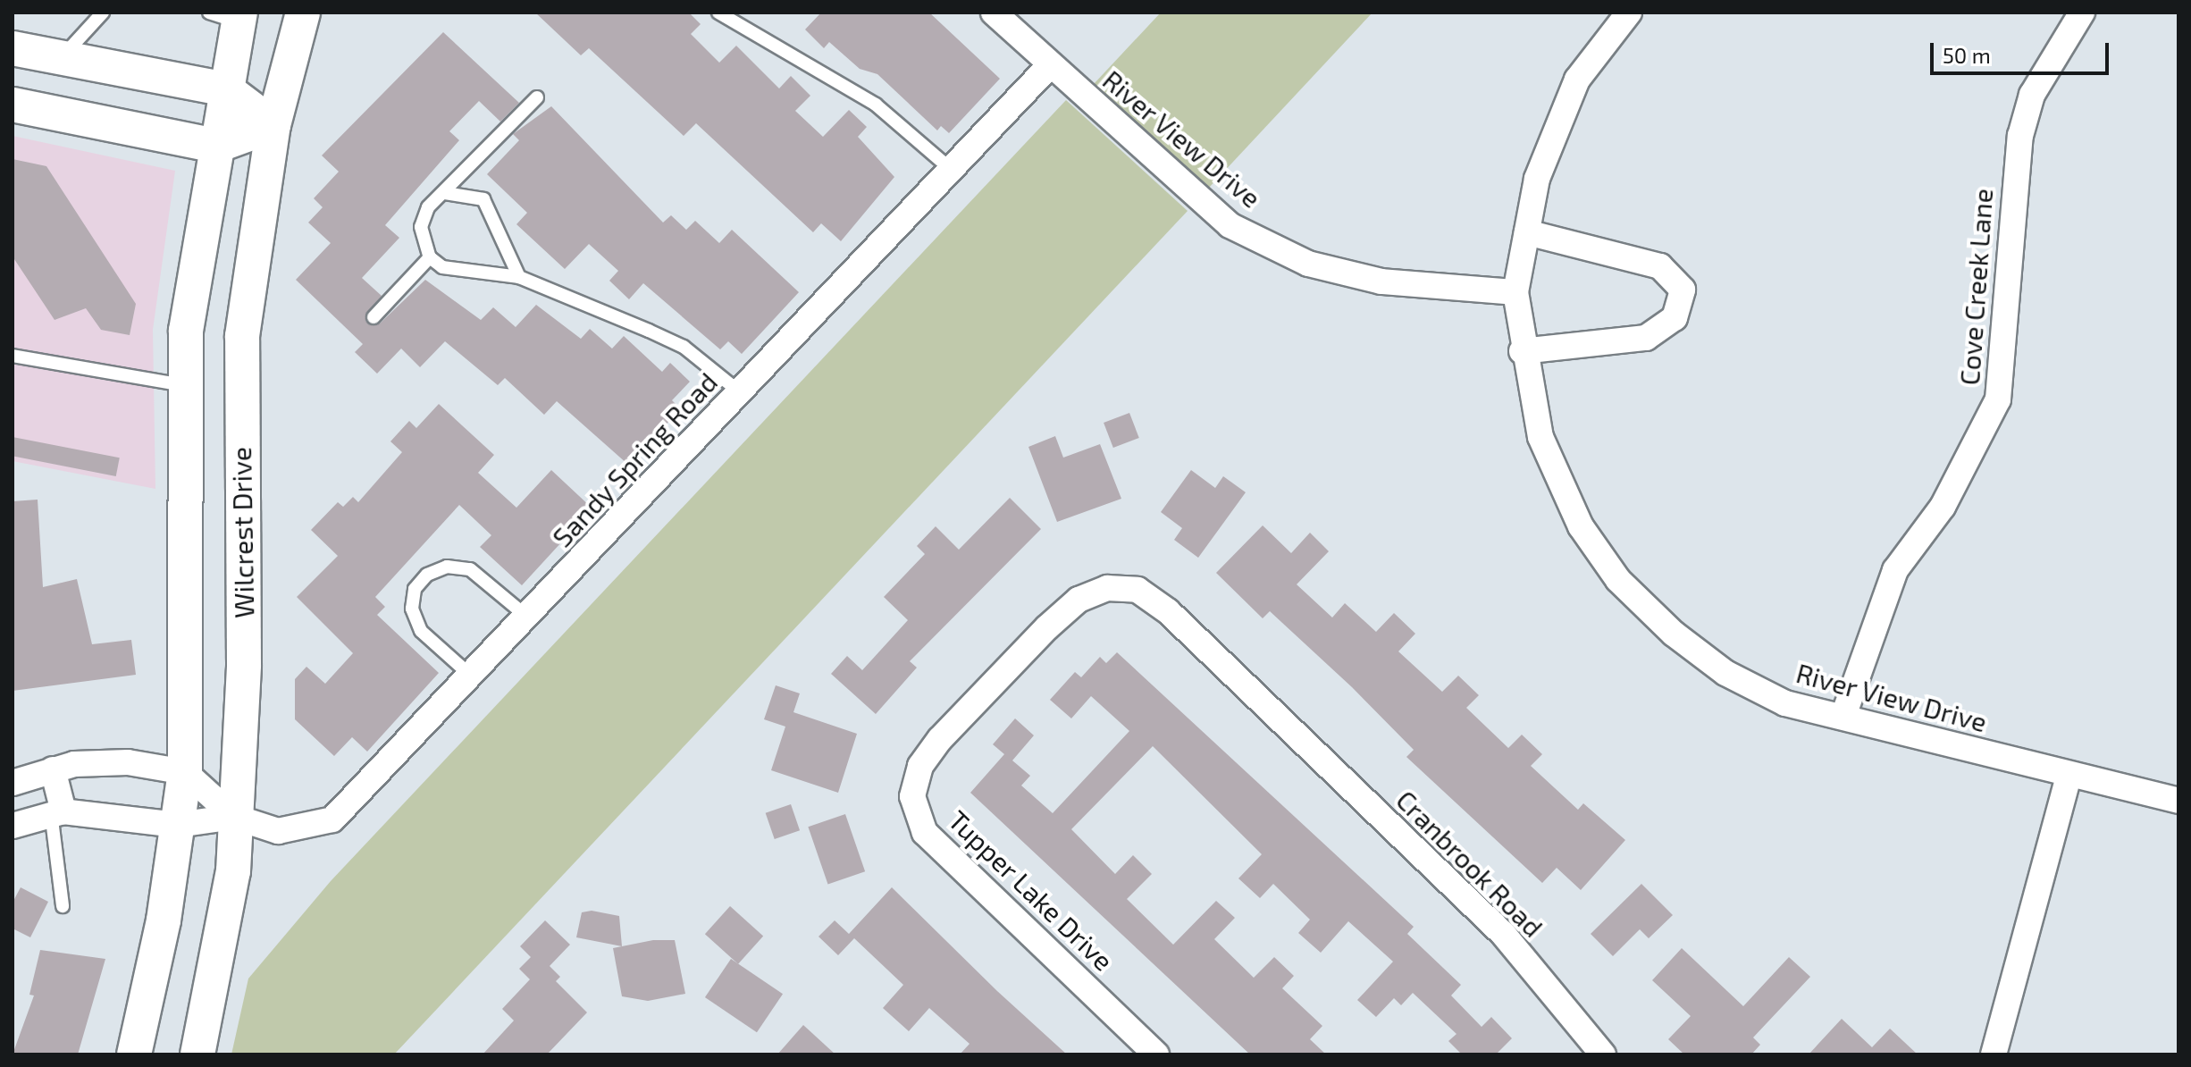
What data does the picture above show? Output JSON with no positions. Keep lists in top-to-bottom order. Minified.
{"streets":{"main road":["Wilcrest Drive"],"street":["River View Drive","Cove Creek Lane","Sandy Spring Road","Cranbrook Road","Tupper Lake Drive"]},"crossings":[["River View Drive","Cove Creek Lane"],["River View Drive","Sandy Spring Road"],["Sandy Spring Road","Wilcrest Drive"],["Cranbrook Road","Tupper Lake Drive"]],"scale_bar":"50 m"}
